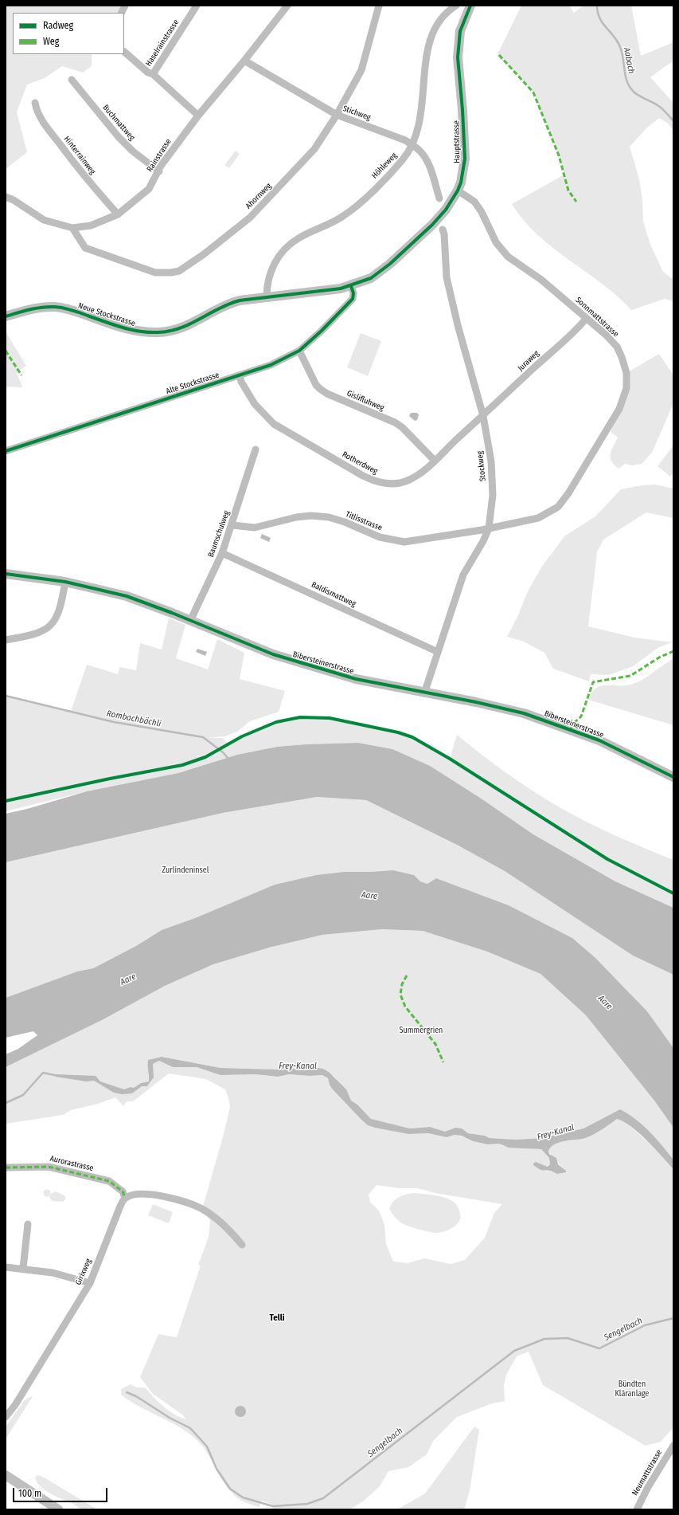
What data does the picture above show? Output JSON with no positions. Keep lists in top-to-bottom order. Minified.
{"streets":{"main road":["Hauptstrasse","Neue Stockstrasse","Bibersteinerstrasse"],"street":["Haselrainstrasse","Stichweg","Buchmattweg","Hinterrainweg","Rainstrasse","Höhleweg","Ahornweg","Sonnmattstrasse","Juraweg","Alte Stockstrasse","Gislifluhweg","Rotherdweg","Stockweg","Titlisstrasse","Baumschulweg","Baldismattweg","Aurorastrasse","Girixweg","Neumattstrasse"]},"crossings":[["Stichweg","Rainstrasse"],["Stichweg","Höhleweg"],["Stichweg","Ahornweg"],["Buchmattweg","Rainstrasse"],["Hauptstrasse","Neue Stockstrasse"],["Hauptstrasse","Sonnmattstrasse"],["Hauptstrasse","Alte Stockstrasse"],["Hinterrainweg","Rainstrasse"],["Rainstrasse","Ahornweg"],["Höhleweg","Neue Stockstrasse"],["Neue Stockstrasse","Alte Stockstrasse"],["Sonnmattstrasse","Juraweg"],["Sonnmattstrasse","Stockweg"],["Sonnmattstrasse","Titlisstrasse"],["Juraweg","Rotherdweg"],["Juraweg","Stockweg"],["Alte Stockstrasse","Gislifluhweg"],["Alte Stockstrasse","Rotherdweg"],["Gislifluhweg","Rotherdweg"],["Rotherdweg","Stockweg"],["Stockweg","Titlisstrasse"],["Stockweg","Baldismattweg"],["Stockweg","Bibersteinerstrasse"],["Titlisstrasse","Baumschulweg"],["Baumschulweg","Baldismattweg"],["Baumschulweg","Bibersteinerstrasse"],["Aurorastrasse","Girixweg"]],"districts":["Telli"],"water":["Aabach","Rombachbächli","Aare","Frey-Kanal","Sengelbach"],"parks":["Zurlindeninsel","Summergrien","Bündten Kläranlage"],"legend":["Radweg","Weg"],"scale_bar":"100 m"}
